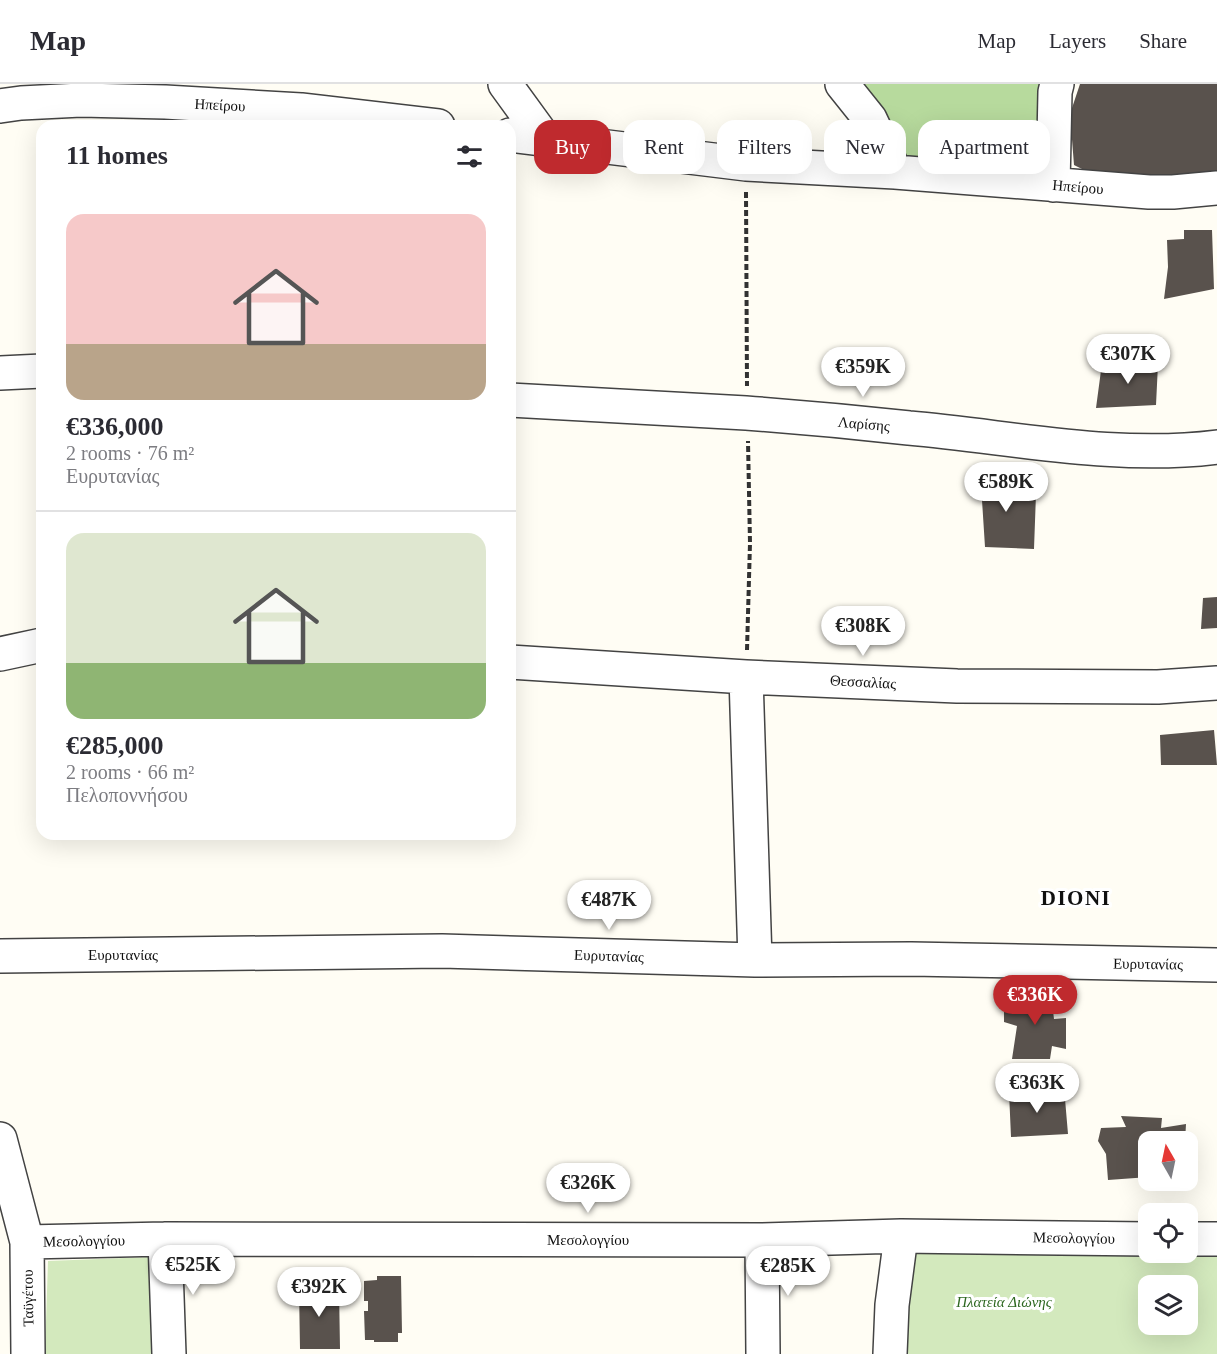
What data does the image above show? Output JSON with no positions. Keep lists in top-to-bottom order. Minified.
{"streets":{"street":["Ηπείρου","Λαρίσης","Θεσσαλίας","Ευρυτανίας","Μεσολογγίου","Ταϋγέτου"]},"crossings":[["Μεσολογγίου","Ταϋγέτου"]],"districts":["DIONI"],"parks":["Πλατεία Διώνης"],"north":"top","page":{"header":"Map","nav":["Map","Layers","Share"],"chip":["Buy","Rent","Filters","New","Apartment"],"heading":"11 homes","list":[{"name":"€336,000","note":"2 rooms · 76 m² · Ευρυτανίας"},{"name":"€285,000","note":"2 rooms · 66 m² · Πελοποννήσου"}],"price":["€307K","€359K","€589K","€308K","€487K","€336K","€363K","€326K","€525K","€285K","€392K"]}}
